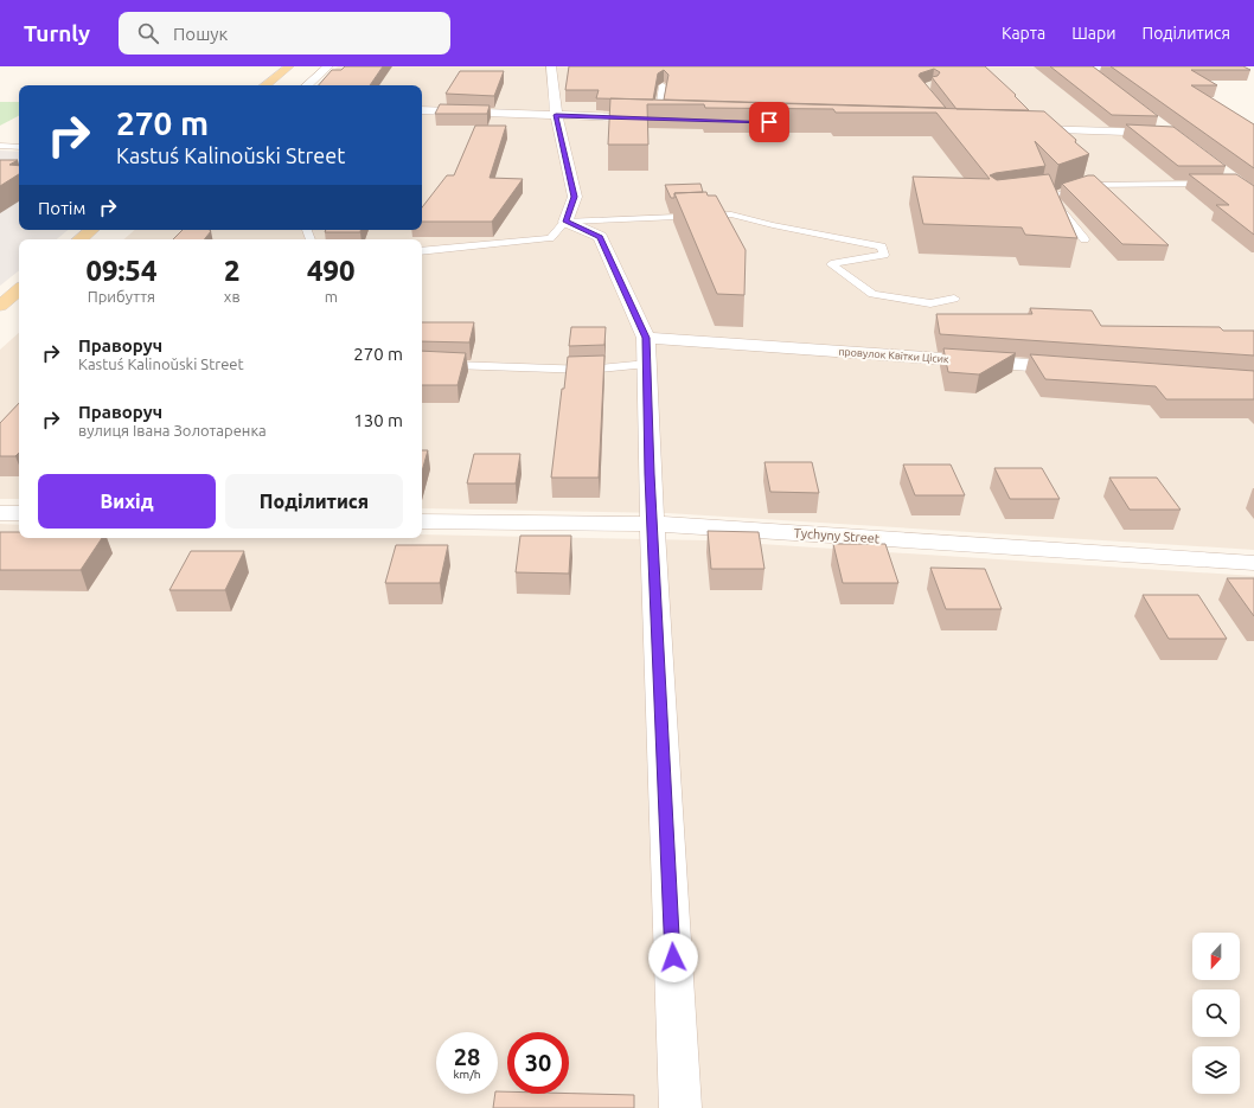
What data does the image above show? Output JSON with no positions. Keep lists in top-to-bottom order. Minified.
{"streets":{"street":["провулок Квітки Цісик","Tychyny Street"]},"north":"bottom","page":{"header":"Turnly","search":"Пошук","nav":["Карта","Шари","Поділитися"],"turn":["270 m","Kastuś Kalinoŭski Street"],"then":"Потім","eta":["09:54","Прибуття","2","хв","490","m"],"list":[{"name":"Праворуч","note":"Kastuś Kalinoŭski Street","value":"270 m"},{"name":"Праворуч","note":"вулиця Івана Золотаренка","value":"130 m"}],"buttons":["Вихід","Поділитися"],"speed":"28 km/h","limit":"30"}}
